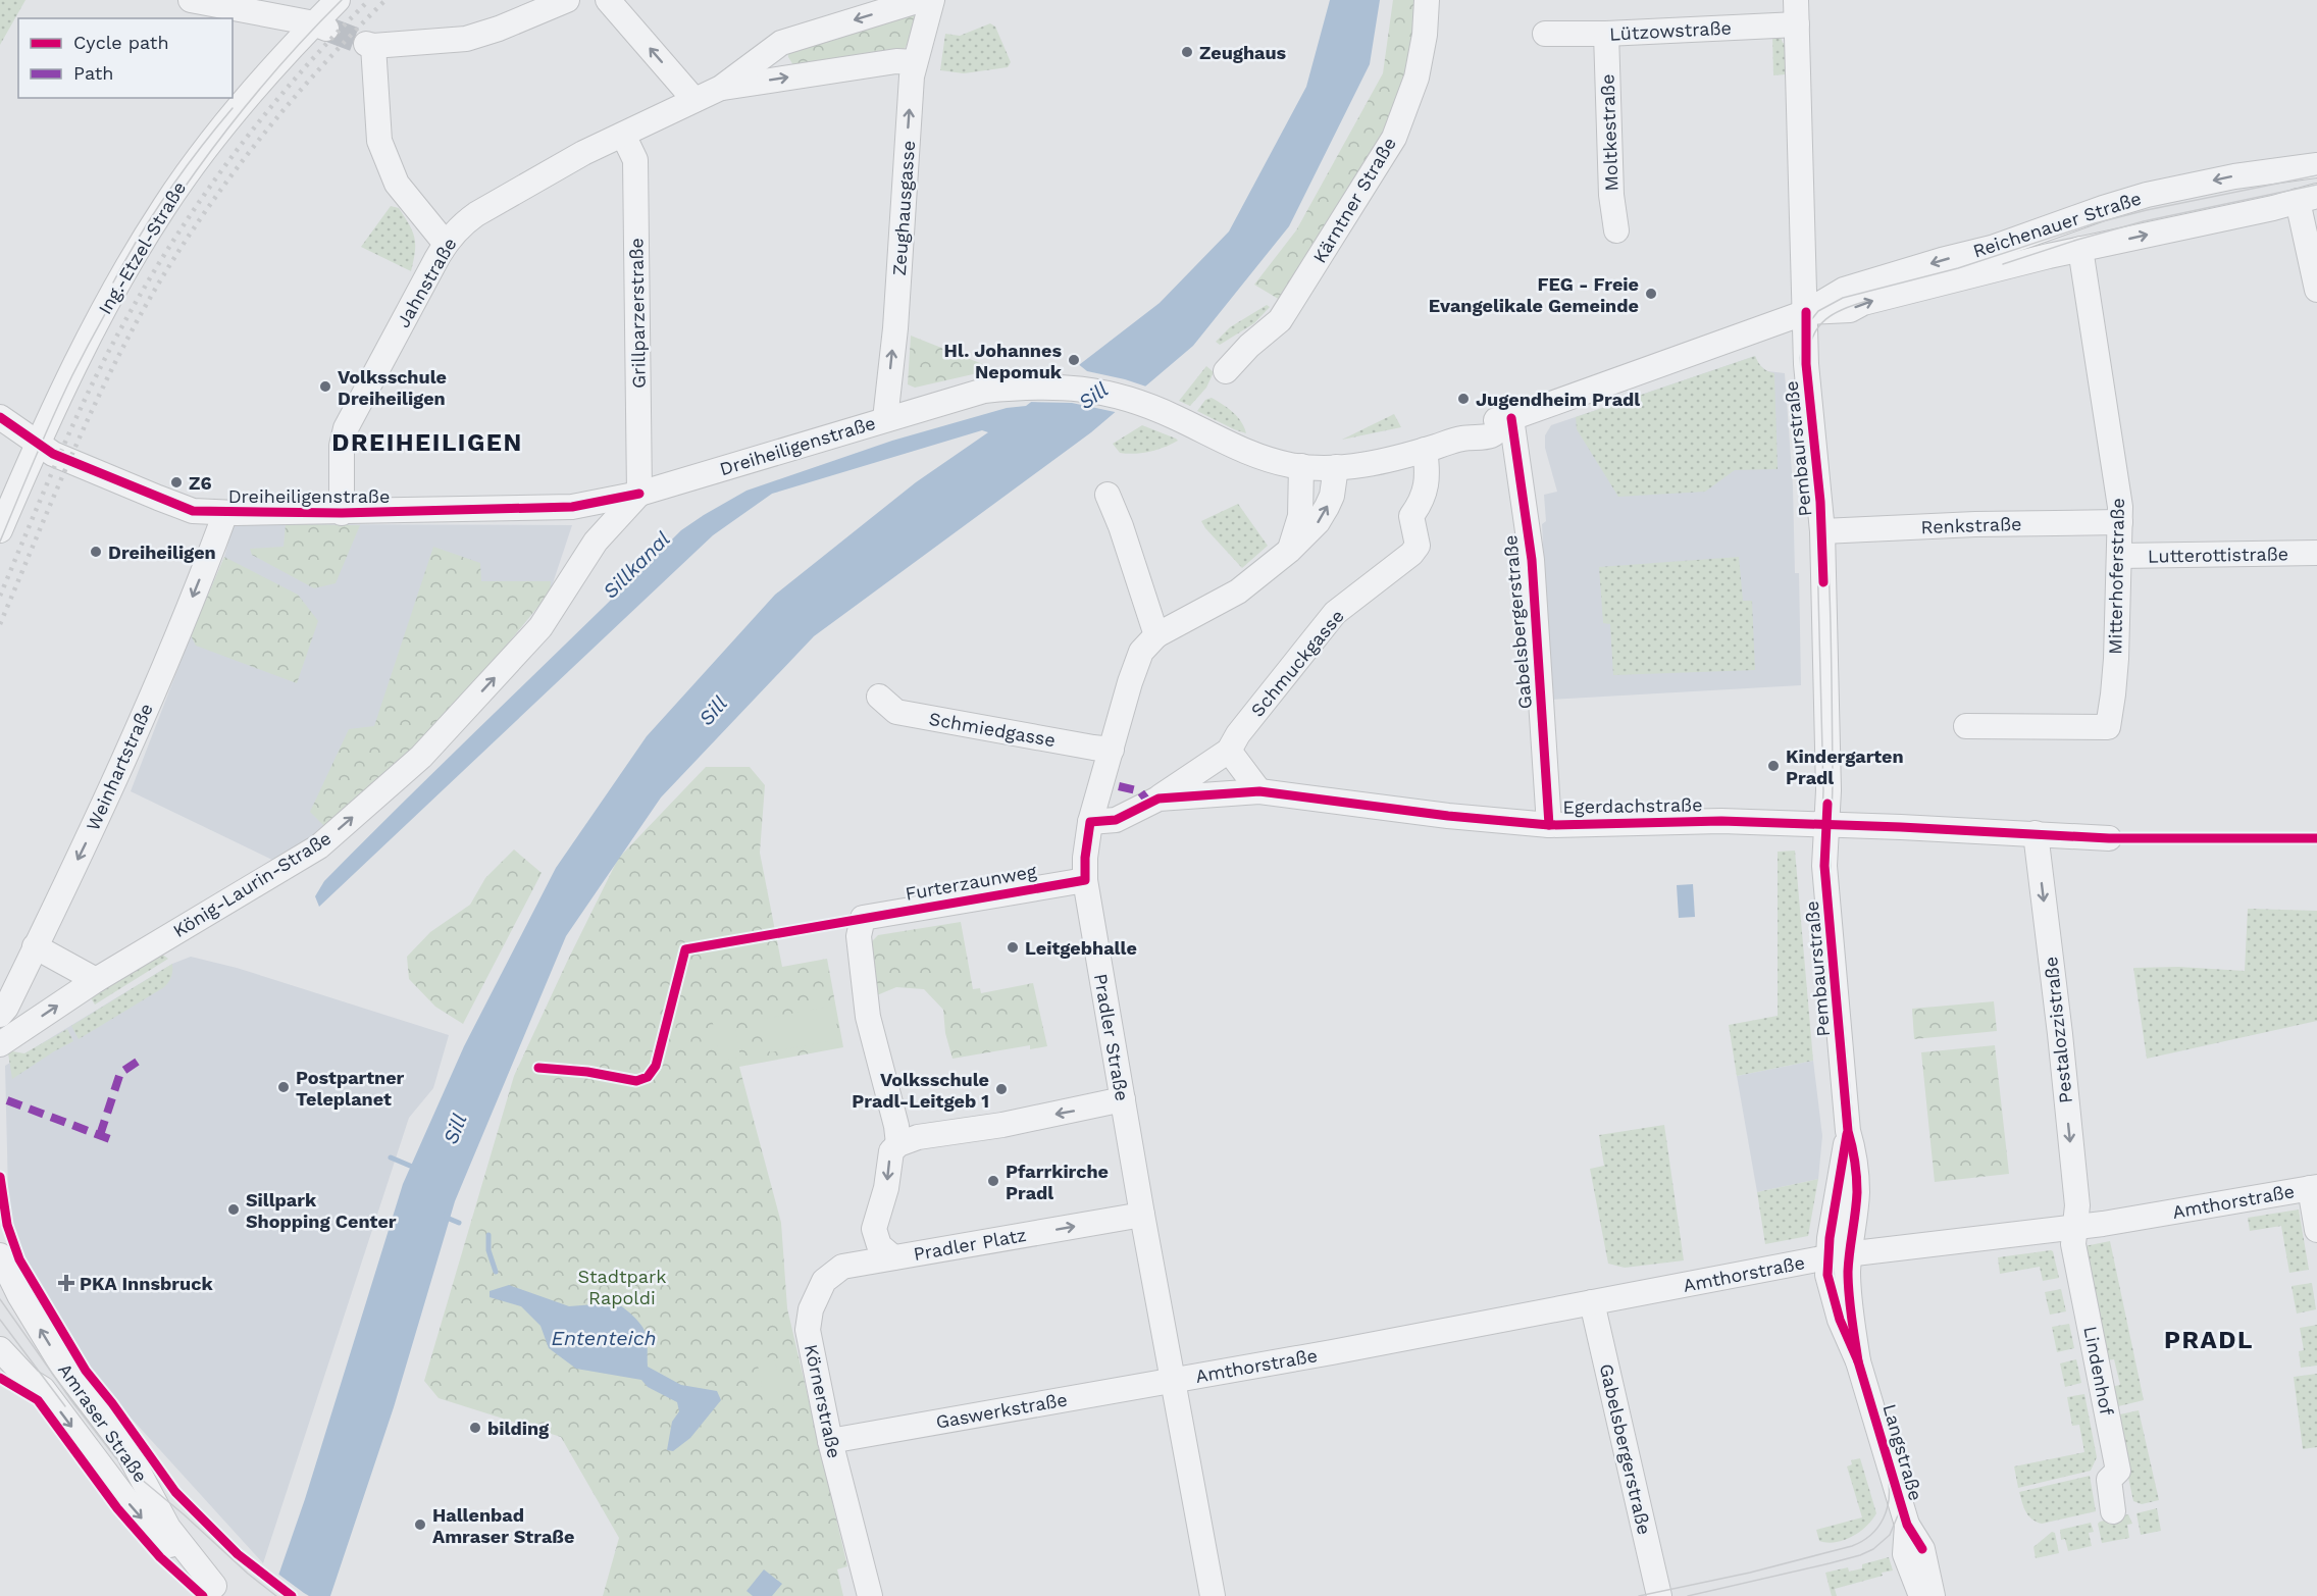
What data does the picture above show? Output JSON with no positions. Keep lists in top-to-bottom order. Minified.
{"streets":{"street":["Lützowstraße","Moltkestraße","Kärntner Straße","Zeughausgasse","Reichenauer Straße","Ing.-Etzel-Straße","Jahnstraße","Grillparzerstraße","Dreiheiligenstraße","Pembaurstraße","Renkstraße","Lutterottistraße","Mitterhoferstraße","Gabelsbergerstraße","Schmuckgasse","Schmiedgasse","Weinhartstraße","Egerdachstraße","Furterzaunweg","König-Laurin-Straße","Pestalozzistraße","Pradler Straße","Amthorstraße","Pradler Platz","Lindenhof","Körnerstraße","Gaswerkstraße","Amraser Straße","Langstraße"]},"crossings":[["Lützowstraße","Moltkestraße"],["Lützowstraße","Pembaurstraße"],["Zeughausgasse","Jahnstraße"],["Zeughausgasse","Dreiheiligenstraße"],["Reichenauer Straße","Dreiheiligenstraße"],["Reichenauer Straße","Pembaurstraße"],["Reichenauer Straße","Mitterhoferstraße"],["Reichenauer Straße","Gabelsbergerstraße"],["Reichenauer Straße","Schmuckgasse"],["Ing.-Etzel-Straße","Dreiheiligenstraße"],["Jahnstraße","Grillparzerstraße"],["Jahnstraße","Dreiheiligenstraße"],["Grillparzerstraße","Dreiheiligenstraße"],["Grillparzerstraße","König-Laurin-Straße"],["Dreiheiligenstraße","Weinhartstraße"],["Dreiheiligenstraße","König-Laurin-Straße"],["Pembaurstraße","Renkstraße"],["Pembaurstraße","Egerdachstraße"],["Pembaurstraße","Amthorstraße"],["Pembaurstraße","Langstraße"],["Renkstraße","Mitterhoferstraße"],["Lutterottistraße","Mitterhoferstraße"],["Gabelsbergerstraße","Egerdachstraße"],["Gabelsbergerstraße","Amthorstraße"],["Schmuckgasse","Egerdachstraße"],["Schmiedgasse","Pradler Straße"],["Egerdachstraße","Pestalozzistraße"],["Egerdachstraße","Pradler Straße"],["Furterzaunweg","Pradler Straße"],["Furterzaunweg","Pradler Platz"],["Pestalozzistraße","Amthorstraße"],["Pestalozzistraße","Lindenhof"],["Pradler Straße","Amthorstraße"],["Pradler Straße","Pradler Platz"],["Pradler Straße","Gaswerkstraße"],["Amthorstraße","Lindenhof"],["Amthorstraße","Gaswerkstraße"],["Amthorstraße","Langstraße"],["Pradler Platz","Körnerstraße"],["Körnerstraße","Gaswerkstraße"]],"one_way":["Zeughausgasse","Weinhartstraße","König-Laurin-Straße","Pestalozzistraße"],"districts":["DREIHEILIGEN","PRADL"],"water":["Sill","Sillkanal","Ententeich"],"parks":["Stadtpark Rapoldi"],"places":{"other":["Zeughaus","FEG - Freie Evangelikale Gemeinde","Hl. Johannes Nepomuk","Volksschule Dreiheiligen","Jugendheim Pradl","Z6","Dreiheiligen","Kindergarten Pradl","Leitgebhalle","Postpartner Teleplanet","Volksschule Pradl-Leitgeb 1","Pfarrkirche Pradl","Sillpark Shopping Center","bilding","Hallenbad Amraser Straße"],"health":["PKA Innsbruck"]},"legend":["Cycle path","Path"]}
